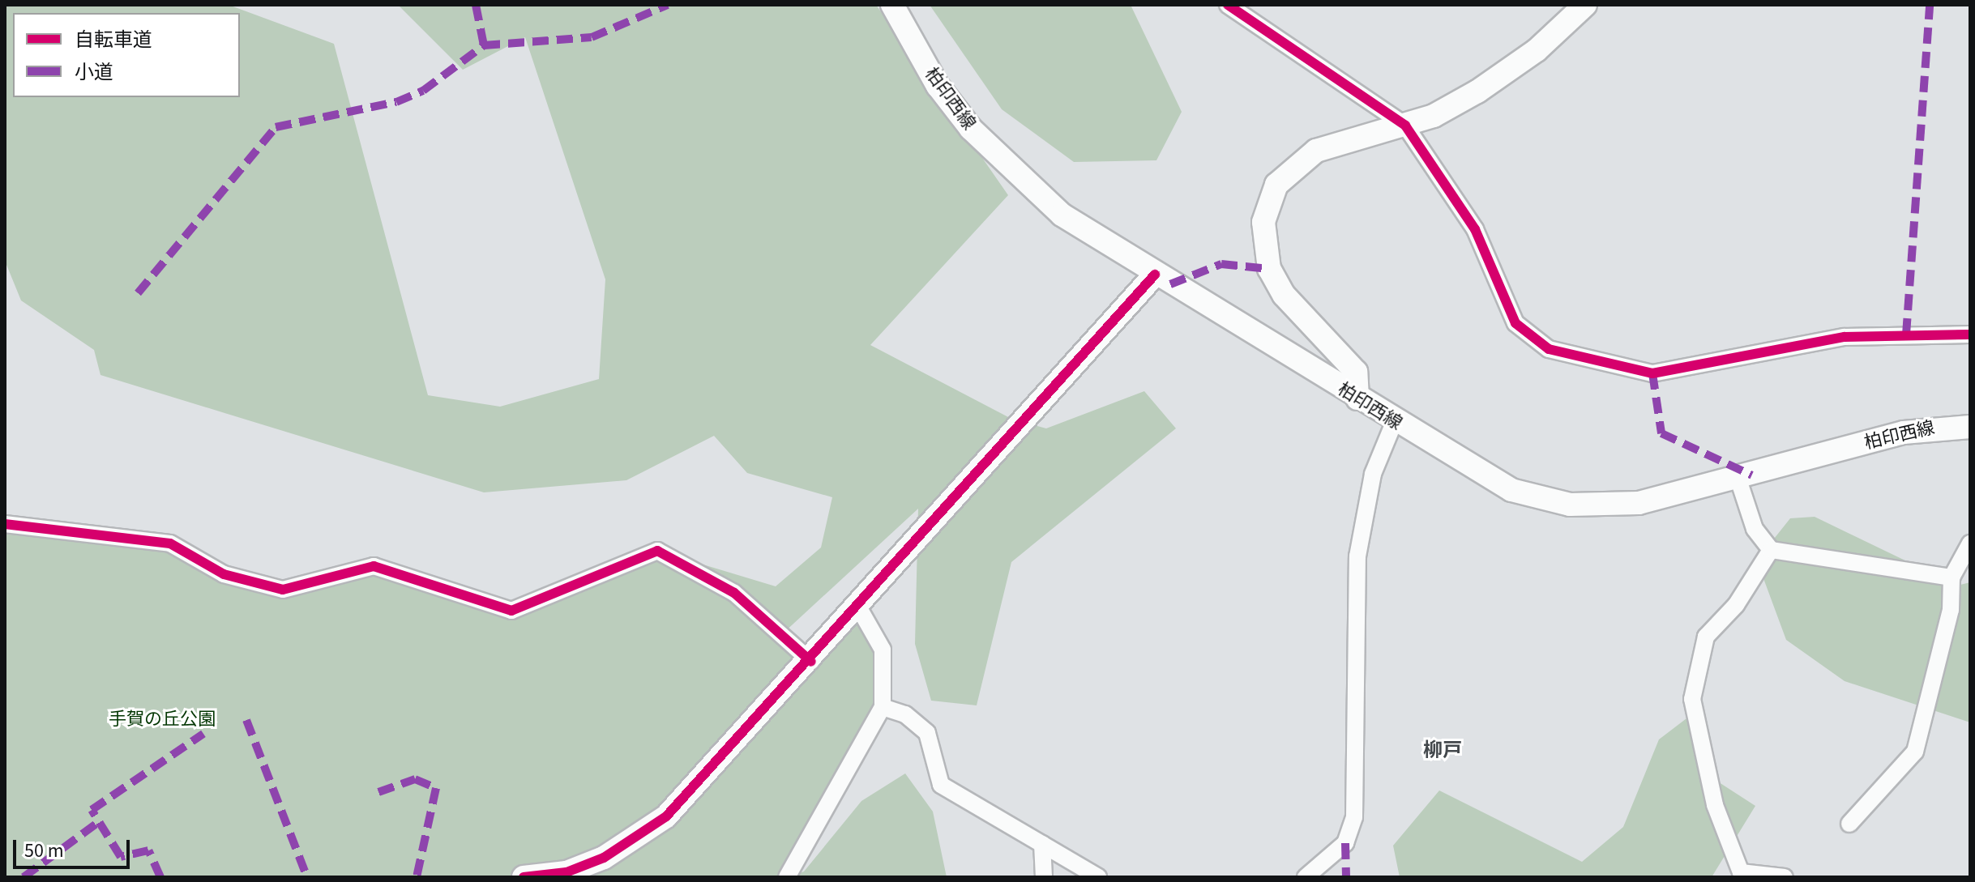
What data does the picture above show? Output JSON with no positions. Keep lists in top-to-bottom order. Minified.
{"streets":{"street":["柏印西線"]},"districts":["柳戸"],"parks":["手賀の丘公園"],"legend":["自転車道","小道"],"scale_bar":"50 m"}
